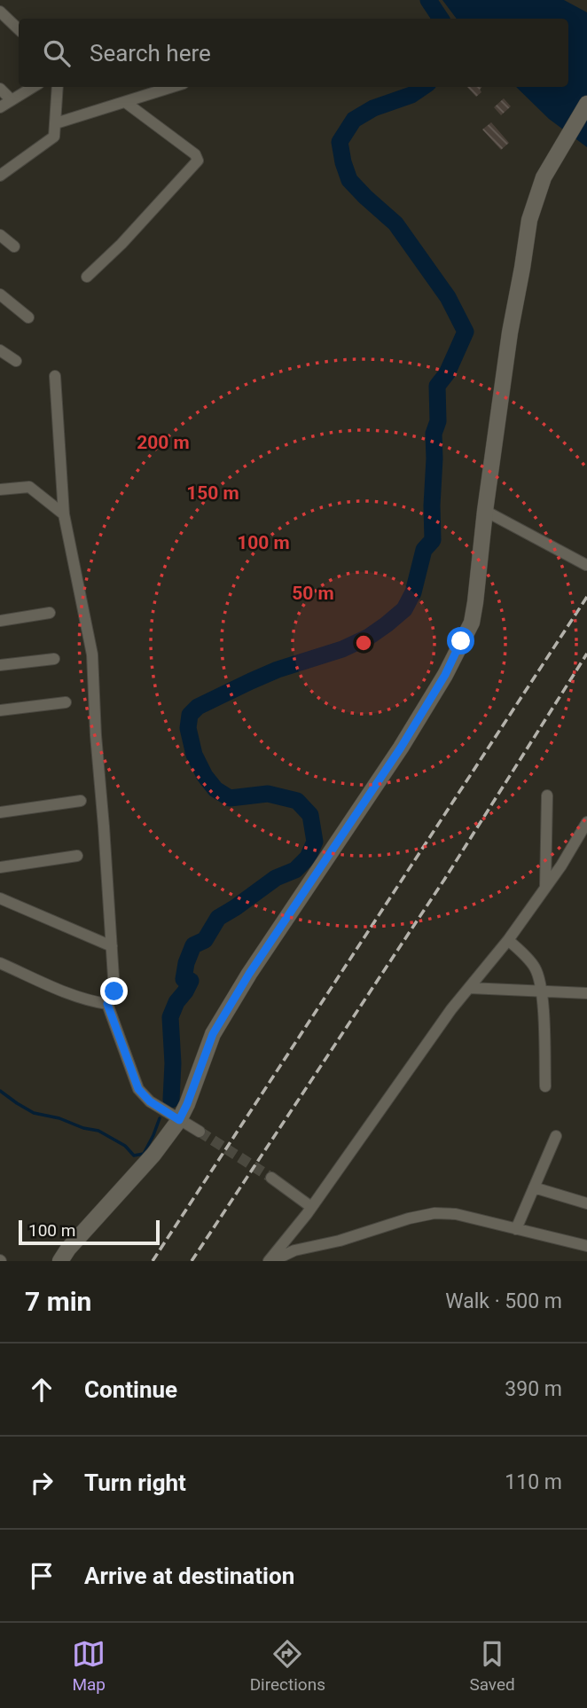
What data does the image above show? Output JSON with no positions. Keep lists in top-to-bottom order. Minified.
{"scale_bar":"100 m","page":{"search":"Search here","scale":"100 m","heading":["7 min","Walk · 500 m"],"list":[["Continue","390 m"],["Turn right","110 m"],"Arrive at destination"],"nav":["Map","Directions","Saved"]},"rings":["200 m","150 m","100 m","50 m"]}
